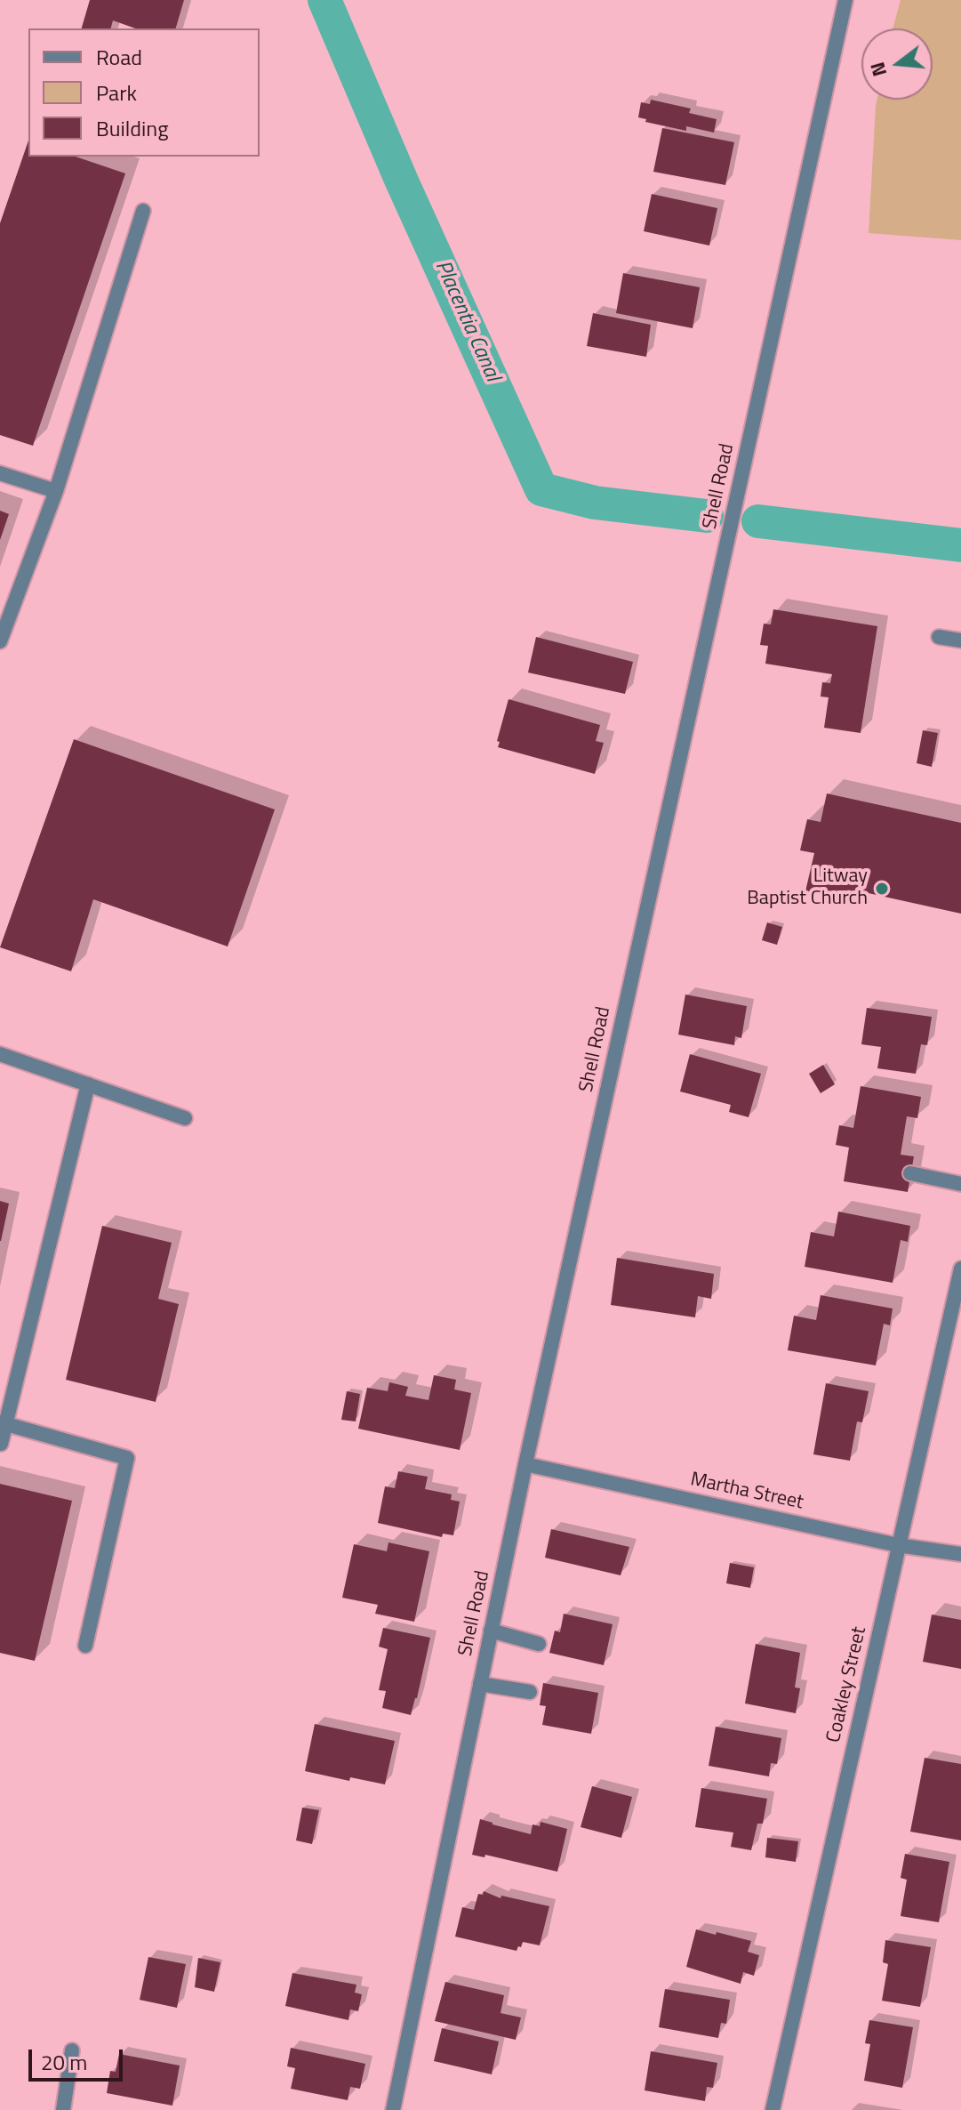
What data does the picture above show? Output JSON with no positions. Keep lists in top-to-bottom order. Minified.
{"streets":{"street":["Shell Road","Martha Street","Coakley Street"]},"crossings":[["Shell Road","Martha Street"],["Martha Street","Coakley Street"]],"water":["Placentia Canal"],"places":["Litway Baptist Church"],"legend":["Road","Park","Building"],"scale_bar":"20 m","north":"left"}
